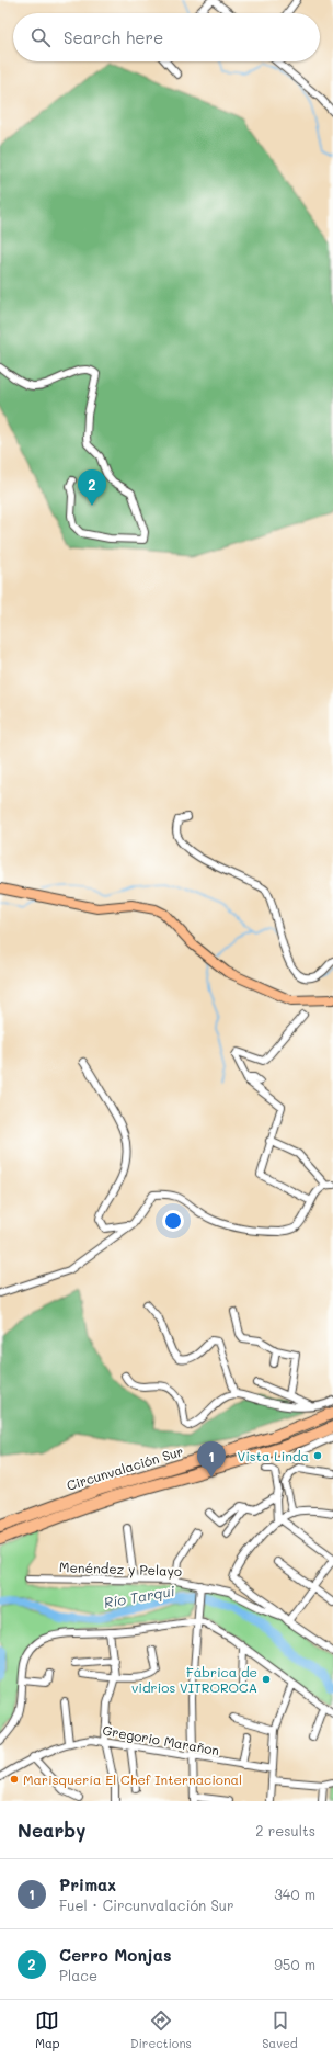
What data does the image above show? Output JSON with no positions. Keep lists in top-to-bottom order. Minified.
{"streets":{"highway":["Circunvalación Sur"],"street":["Menéndez y Pelayo","Gregorio Marañon"]},"water":["Río Tarqui"],"places":["Vista Linda","Fábrica de vidrios VITROROCA","Marisquería El Chef Internacional"],"page":{"search":"Search here","pins":["2","1"],"heading":["Nearby","2 results"],"list":[{"mark":"1","name":"Primax","note":"Fuel · Circunvalación Sur","value":"340 m"},{"mark":"2","name":"Cerro Monjas","note":"Place","value":"950 m"}],"nav":["Map","Directions","Saved"]}}
